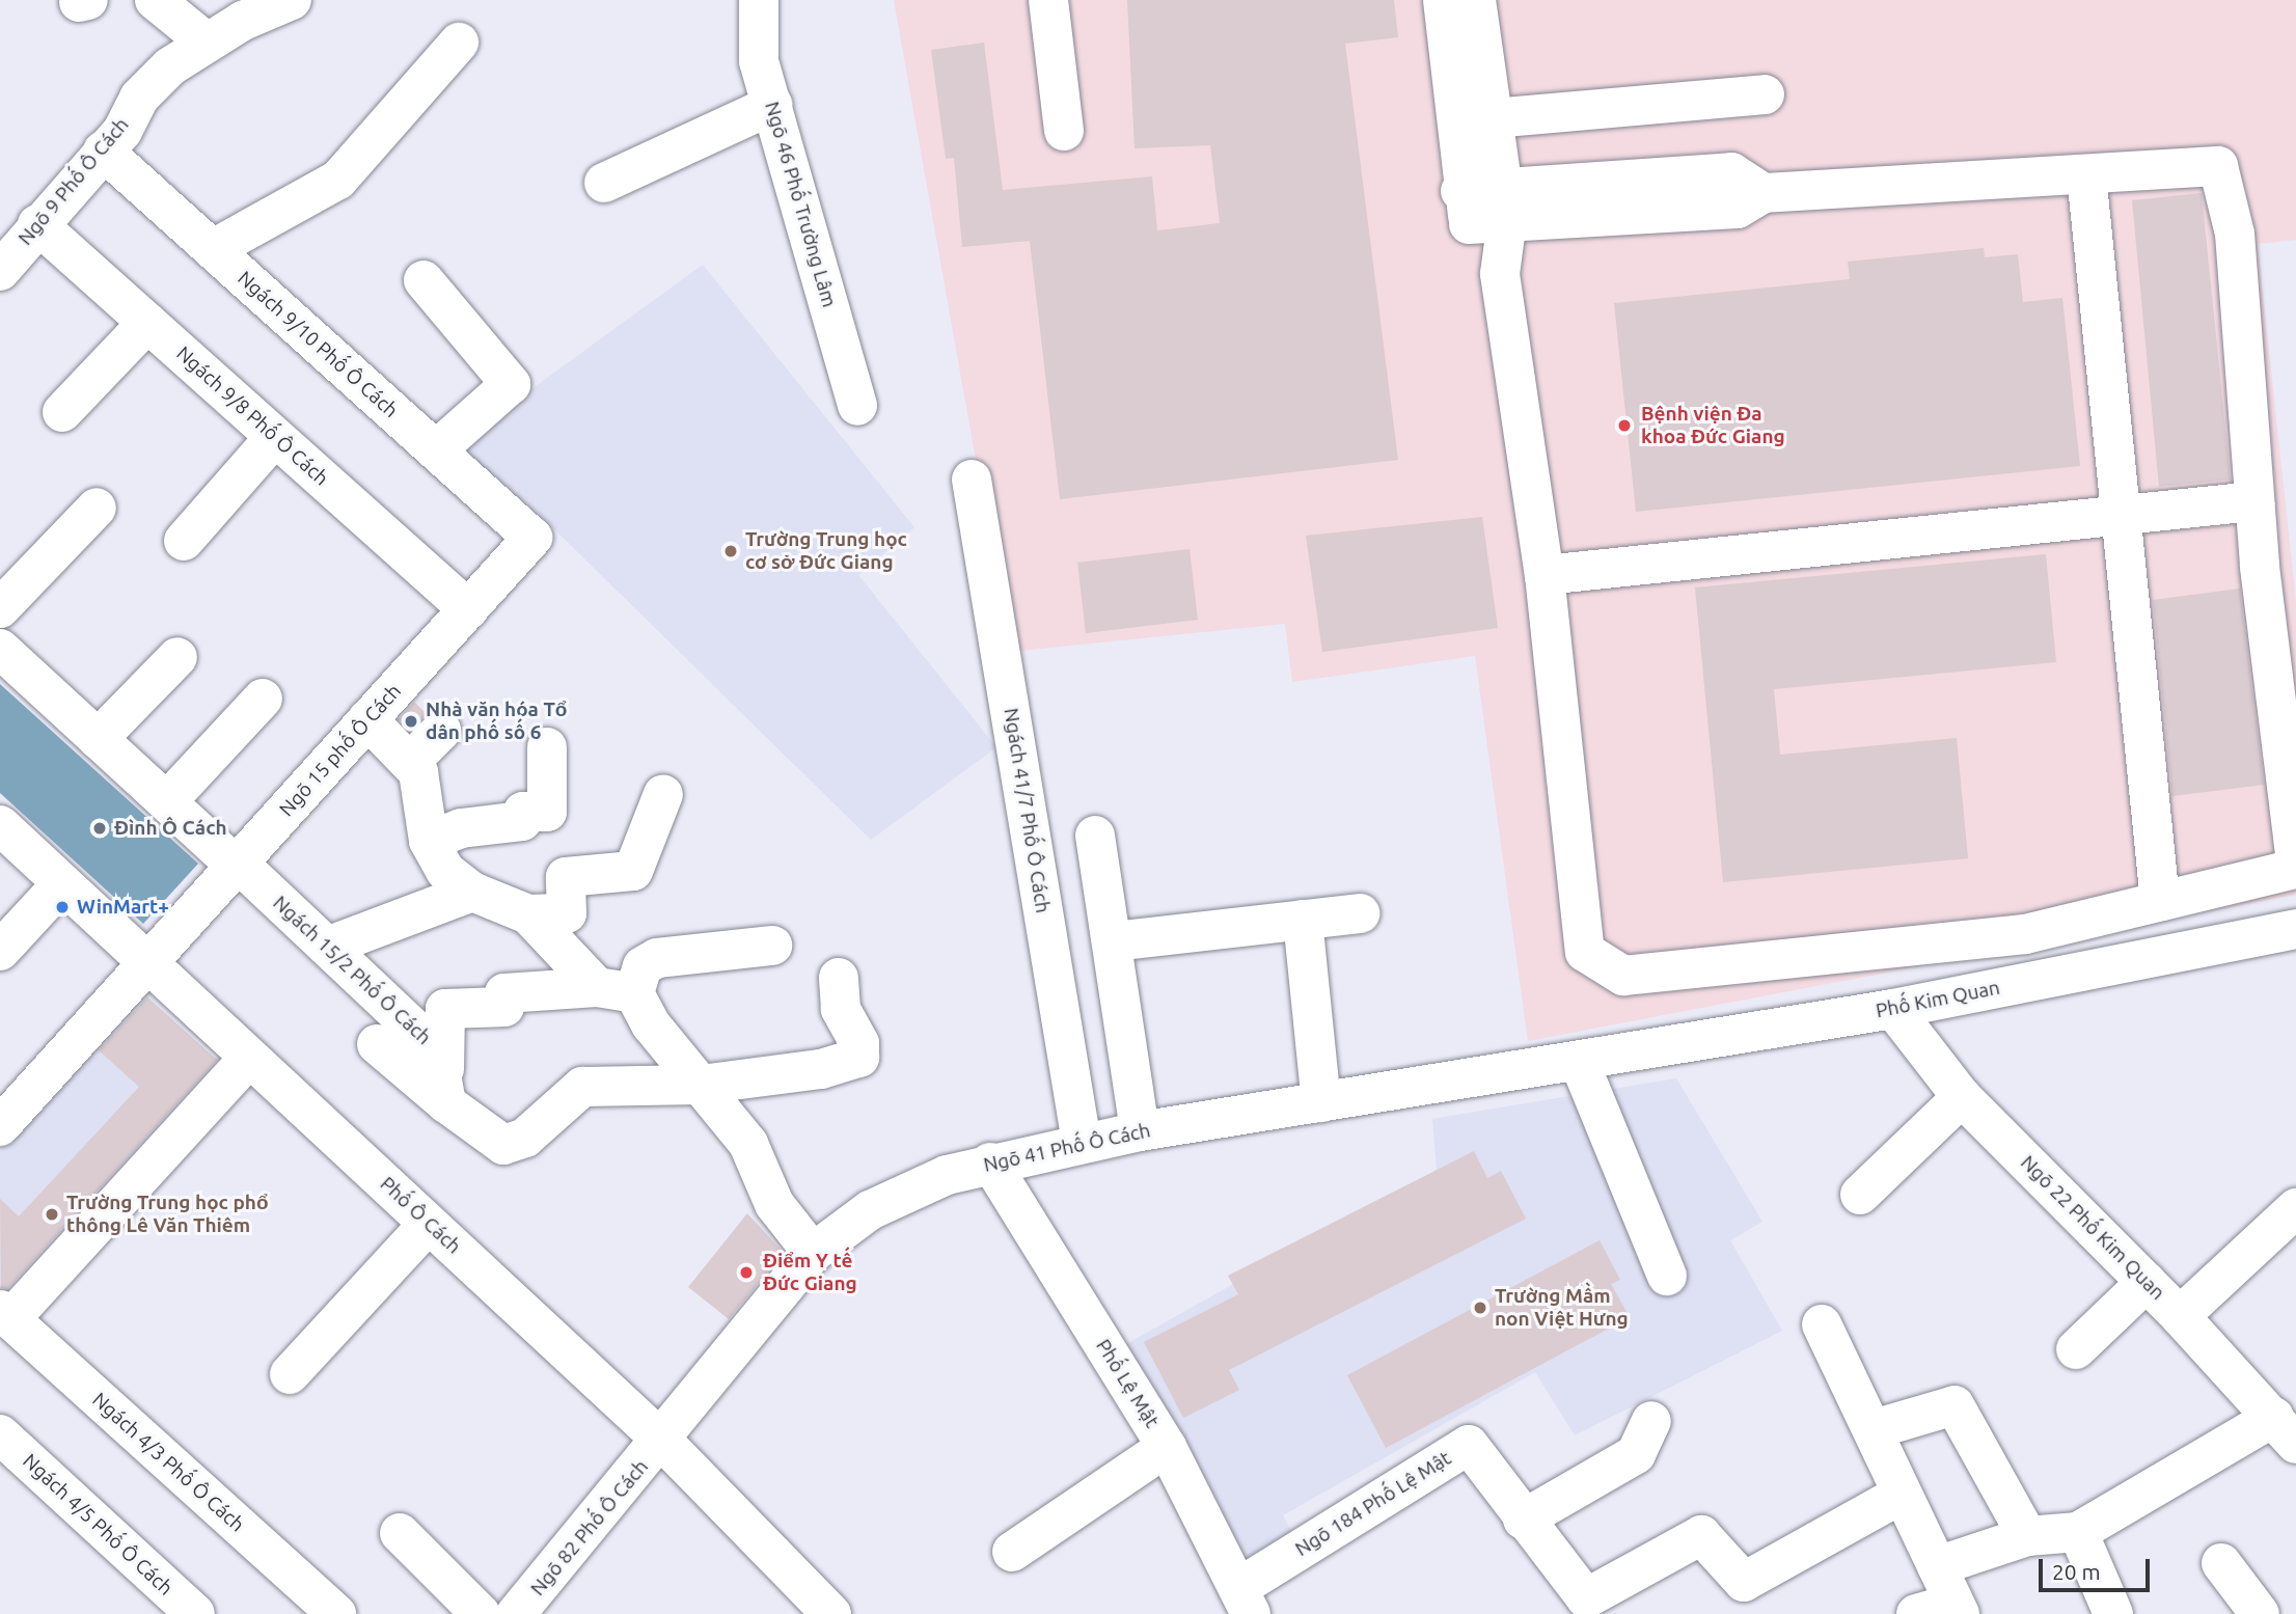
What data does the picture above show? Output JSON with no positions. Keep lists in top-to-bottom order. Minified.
{"streets":{"street":["Ngõ 9 Phố Ô Cách","Ngõ 46 Phố Trường Lâm","Ngách 9/10 Phố Ô Cách","Ngách 9/8 Phố Ô Cách","Ngõ 15 phố Ô Cách","Ngách 41/7 Phố Ô Cách","Ngách 15/2 Phố Ô Cách","Phố Kim Quan","Ngõ 41 Phố Ô Cách","Phố Ô Cách","Ngõ 22 Phố Kim Quan","Phố Lệ Mật","Ngách 4/3 Phố Ô Cách","Ngõ 184 Phố Lệ Mật","Ngách 4/5 Phố Ô Cách","Ngõ 82 Phố Ô Cách"]},"crossings":[["Ngõ 9 Phố Ô Cách","Ngách 9/10 Phố Ô Cách"],["Ngõ 9 Phố Ô Cách","Ngách 9/8 Phố Ô Cách"],["Ngách 9/10 Phố Ô Cách","Ngõ 15 phố Ô Cách"],["Ngách 9/8 Phố Ô Cách","Ngõ 15 phố Ô Cách"],["Ngõ 15 phố Ô Cách","Ngách 15/2 Phố Ô Cách"],["Ngõ 15 phố Ô Cách","Phố Ô Cách"],["Ngách 41/7 Phố Ô Cách","Ngõ 41 Phố Ô Cách"],["Phố Kim Quan","Ngõ 41 Phố Ô Cách"],["Phố Kim Quan","Ngõ 22 Phố Kim Quan"],["Ngõ 41 Phố Ô Cách","Phố Ô Cách"],["Ngõ 41 Phố Ô Cách","Phố Lệ Mật"],["Ngõ 41 Phố Ô Cách","Ngõ 82 Phố Ô Cách"],["Phố Ô Cách","Ngõ 82 Phố Ô Cách"],["Phố Lệ Mật","Ngõ 184 Phố Lệ Mật"]],"places":["Bệnh viện Đa khoa Đức Giang","Trường Trung học cơ sở Đức Giang","Nhà văn hóa Tổ dân phố số 6","Đình Ô Cách","WinMart+","Trường Trung học phổ thông Lê Văn Thiêm","Điểm Y tế Đức Giang","Trường Mầm non Việt Hưng"],"scale_bar":"20 m"}
